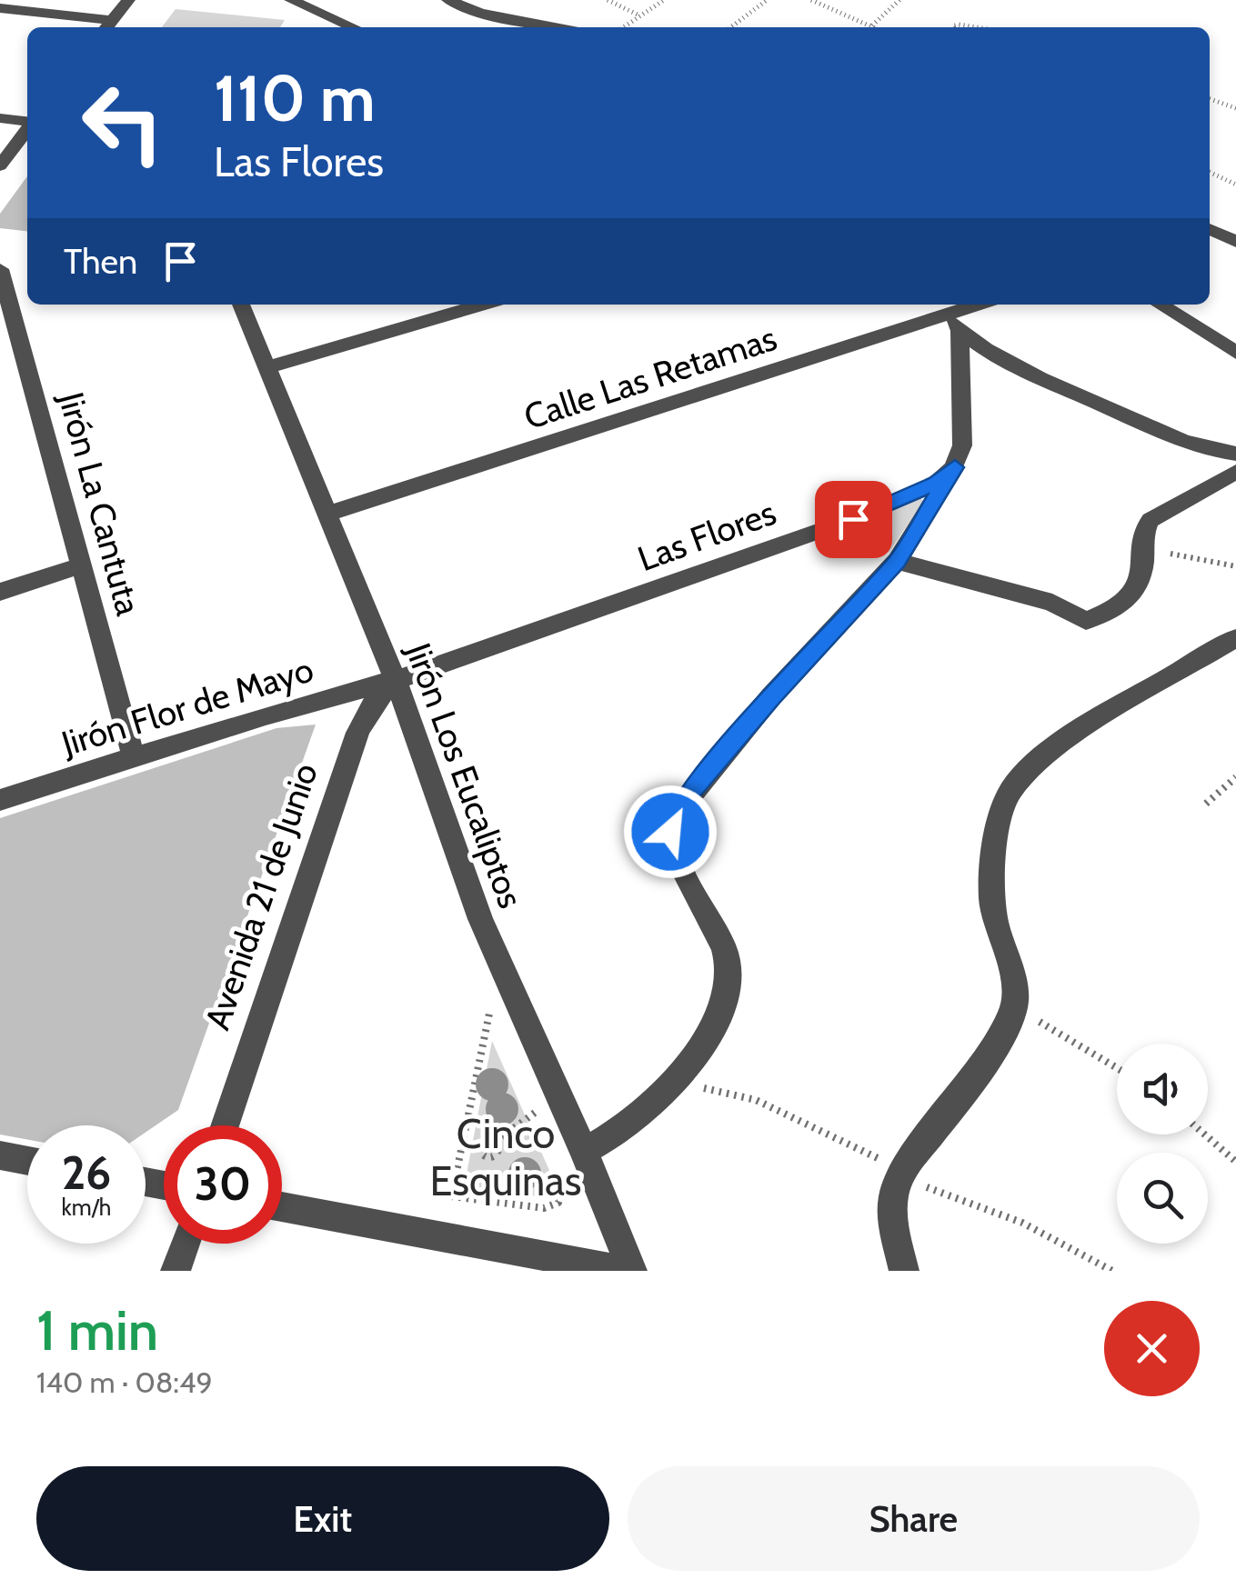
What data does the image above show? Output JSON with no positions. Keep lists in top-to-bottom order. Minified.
{"streets":{"street":["Calle Las Retamas","Jirón La Cantuta","Las Flores","Jirón Flor de Mayo","Jirón Los Eucaliptos","Avenida 21 de Junio"]},"crossings":[["Calle Las Retamas","Jirón Los Eucaliptos"],["Jirón La Cantuta","Jirón Flor de Mayo"],["Las Flores","Jirón Flor de Mayo"],["Las Flores","Jirón Los Eucaliptos"],["Las Flores","Avenida 21 de Junio"],["Jirón Flor de Mayo","Jirón Los Eucaliptos"],["Jirón Flor de Mayo","Avenida 21 de Junio"],["Jirón Los Eucaliptos","Avenida 21 de Junio"]],"parks":["Cinco Esquinas"],"page":{"turn":["110 m","Las Flores"],"then":"Then","speed":"26 km/h","limit":"30","heading":["1 min","140 m · 08:49"],"buttons":["Exit","Share"]}}
